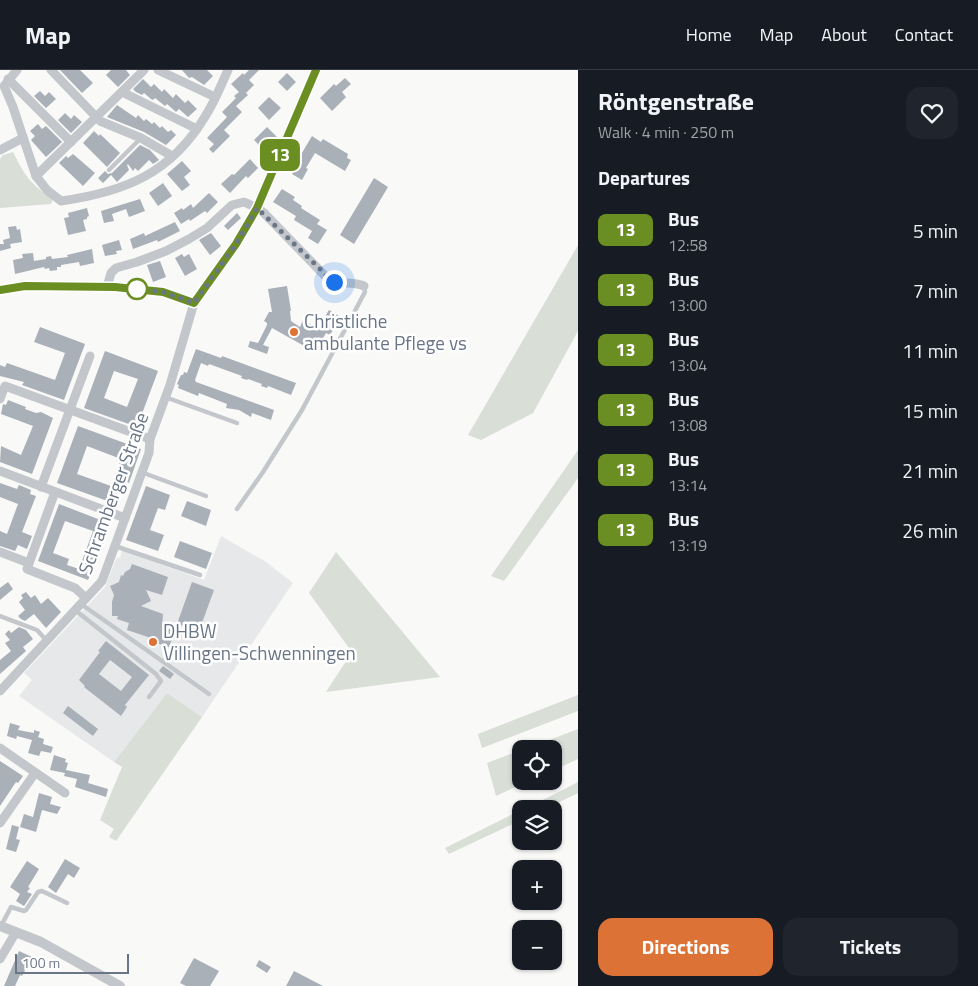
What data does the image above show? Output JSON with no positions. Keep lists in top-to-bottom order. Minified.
{"streets":{"street":["Schramberger Straße"]},"places":["Christliche ambulante Pflege vs","DHBW Villingen-Schwenningen"],"lines":["bus line 13"],"scale_bar":"100 m","page":{"header":"Map","nav":["Home","Map","About","Contact"],"on_map":"13","heading":[["Röntgenstraße","Walk · 4 min · 250 m"],"Departures"],"list":[{"mark":"13","name":"Bus","note":"12:58","value":"5 min"},{"mark":"13","name":"Bus","note":"13:00","value":"7 min"},{"mark":"13","name":"Bus","note":"13:04","value":"11 min"},{"mark":"13","name":"Bus","note":"13:08","value":"15 min"},{"mark":"13","name":"Bus","note":"13:14","value":"21 min"},{"mark":"13","name":"Bus","note":"13:19","value":"26 min"}],"map_buttons":["+","−"],"buttons":["Directions","Tickets"],"scale":"100 m"}}
